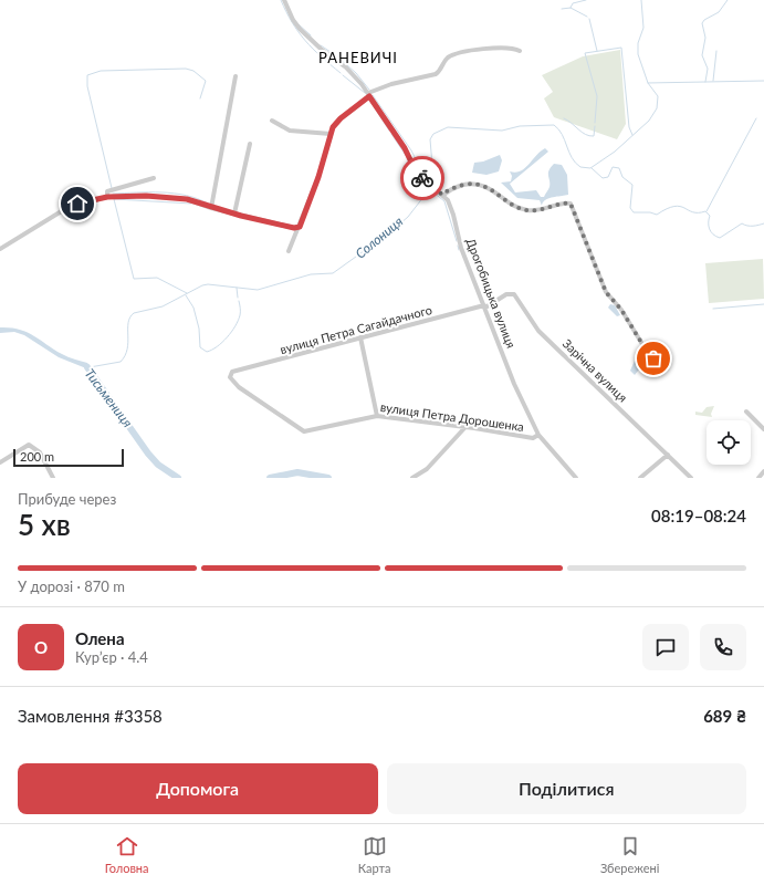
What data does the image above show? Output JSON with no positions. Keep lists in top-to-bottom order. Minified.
{"streets":{"street":["Дрогобицька вулиця","вулиця Петра Сагайдачного","Зарічна вулиця","вулиця Петра Дорошенка"]},"crossings":[["Дрогобицька вулиця","вулиця Петра Сагайдачного"],["Дрогобицька вулиця","Зарічна вулиця"],["Дрогобицька вулиця","вулиця Петра Дорошенка"],["вулиця Петра Сагайдачного","Зарічна вулиця"],["вулиця Петра Сагайдачного","вулиця Петра Дорошенка"]],"districts":["РАНЕВИЧІ"],"water":["Солониця","Тисьмениця"],"scale_bar":"200 m","page":{"scale":"200 m","heading":["5 хв","Прибуде через","08:19–08:24"],"panel":["Олена","Кур’єр · 4.4","Замовлення #3358","689 ₴"],"bar":"У дорозі · 870 m","round":"О","buttons":["Допомога","Поділитися"],"tabs":["Головна","Карта","Збережені"]}}
